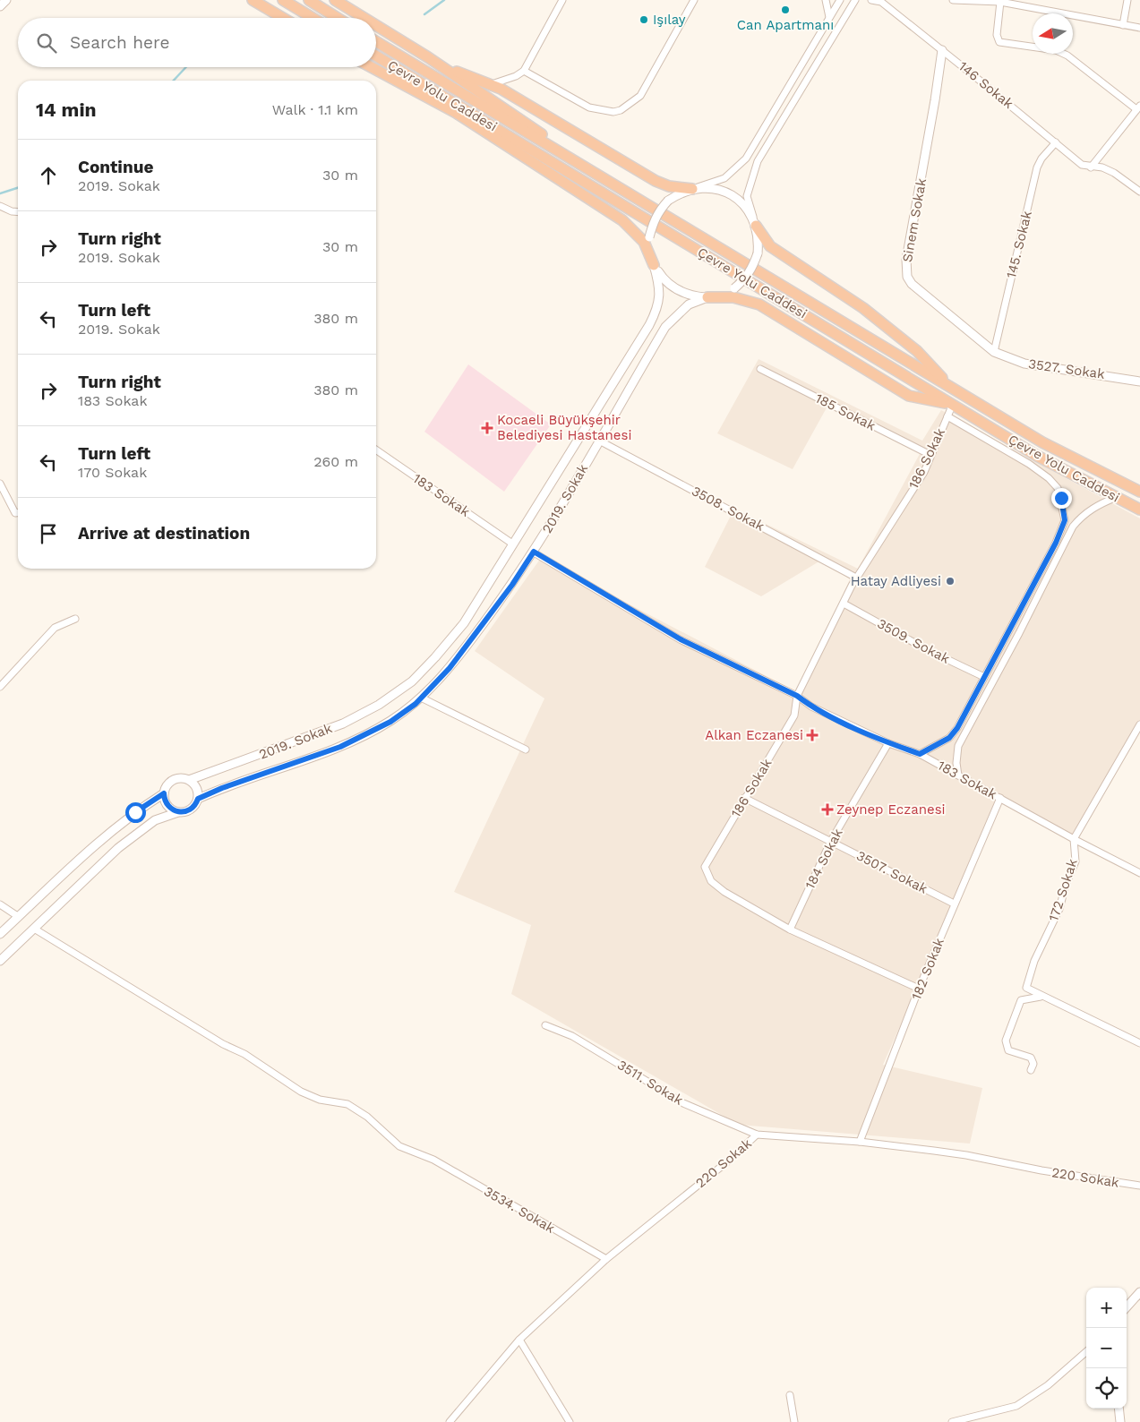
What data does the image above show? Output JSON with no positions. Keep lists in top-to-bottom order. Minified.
{"streets":{"highway":["Çevre Yolu Caddesi"],"street":["146 Sokak","Sinem Sokak","145. Sokak","3527. Sokak","185 Sokak","186 Sokak","183 Sokak","2019. Sokak","3508. Sokak","3509. Sokak","184 Sokak","3507. Sokak","172 Sokak","182 Sokak","3511. Sokak","220 Sokak","3534. Sokak"]},"crossings":[["146 Sokak","Sinem Sokak"],["146 Sokak","145. Sokak"],["Çevre Yolu Caddesi","186 Sokak"],["Sinem Sokak","145. Sokak"],["Sinem Sokak","3527. Sokak"],["145. Sokak","3527. Sokak"],["185 Sokak","186 Sokak"],["186 Sokak","183 Sokak"],["186 Sokak","3508. Sokak"],["186 Sokak","3509. Sokak"],["186 Sokak","184 Sokak"],["186 Sokak","3507. Sokak"],["186 Sokak","182 Sokak"],["183 Sokak","2019. Sokak"],["183 Sokak","184 Sokak"],["183 Sokak","172 Sokak"],["183 Sokak","182 Sokak"],["2019. Sokak","3508. Sokak"],["2019. Sokak","3534. Sokak"],["184 Sokak","3507. Sokak"],["3507. Sokak","182 Sokak"],["182 Sokak","220 Sokak"],["3511. Sokak","220 Sokak"],["220 Sokak","3534. Sokak"]],"places":{"other":["Can Apartmanı","Işılay","Hatay Adliyesi"],"health":["Kocaeli Büyükşehir Belediyesi Hastanesi","Alkan Eczanesi","Zeynep Eczanesi"]},"north":"left","page":{"search":"Search here","heading":["14 min","Walk · 1.1 km"],"list":[["Continue","2019. Sokak","30 m"],["Turn right","2019. Sokak","30 m"],["Turn left","2019. Sokak","380 m"],["Turn right","183 Sokak","380 m"],["Turn left","170 Sokak","260 m"],"Arrive at destination"],"map_buttons":["+","−"]}}
